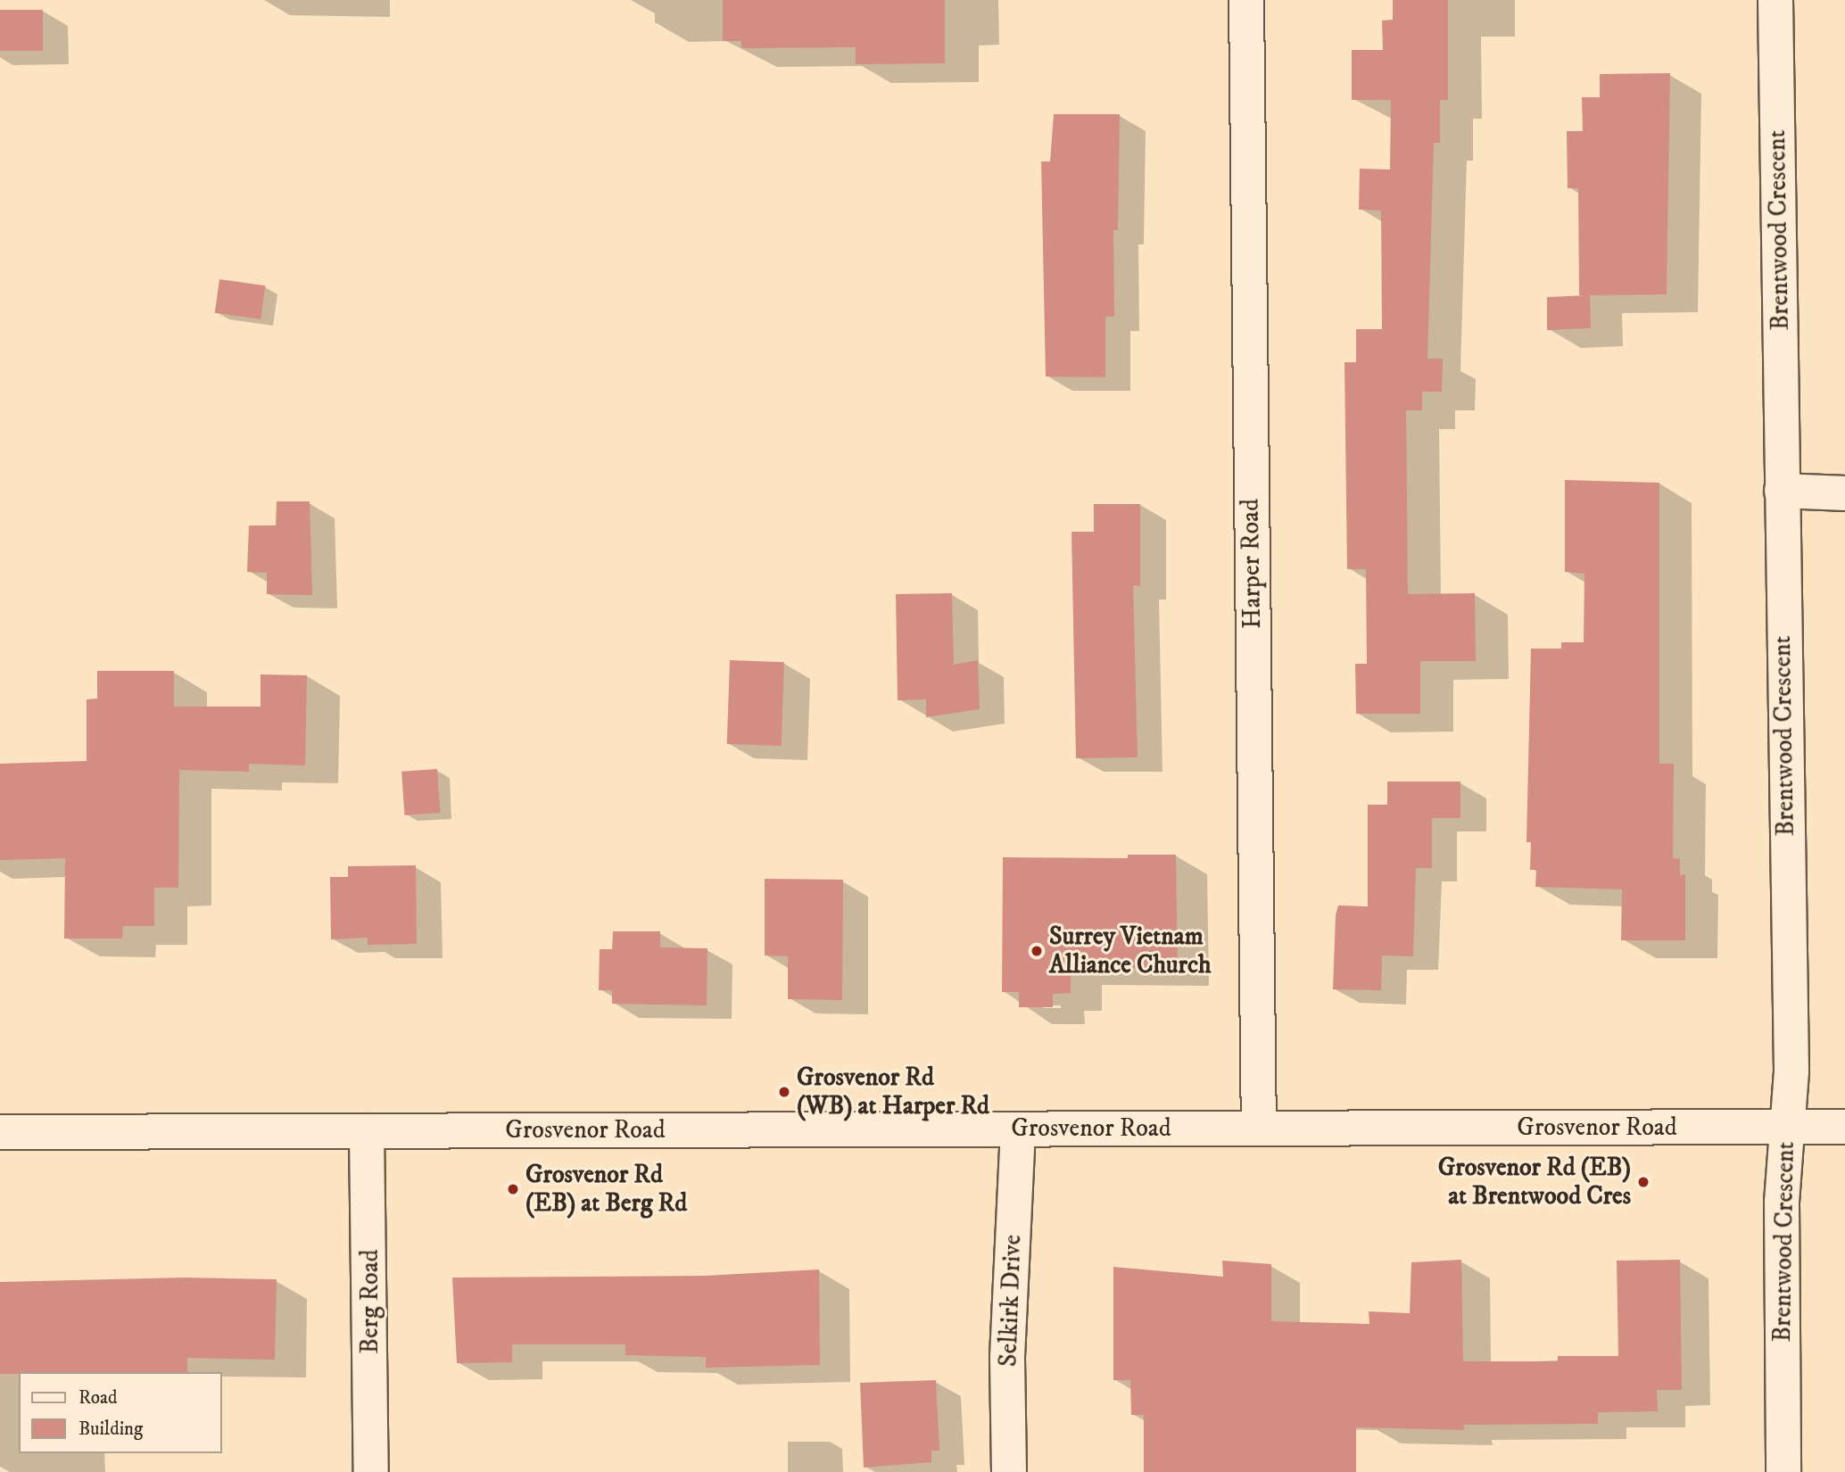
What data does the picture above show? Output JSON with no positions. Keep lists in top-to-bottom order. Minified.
{"streets":{"street":["Brentwood Crescent","Harper Road","Grosvenor Road","Selkirk Drive","Berg Road"]},"crossings":[["Brentwood Crescent","Grosvenor Road"],["Harper Road","Grosvenor Road"],["Grosvenor Road","Selkirk Drive"],["Grosvenor Road","Berg Road"]],"places":["Surrey Vietnam Alliance Church","Grosvenor Rd (WB) at Harper Rd","Grosvenor Rd (EB) at Brentwood Cres","Grosvenor Rd (EB) at Berg Rd"],"legend":["Road","Building"]}
